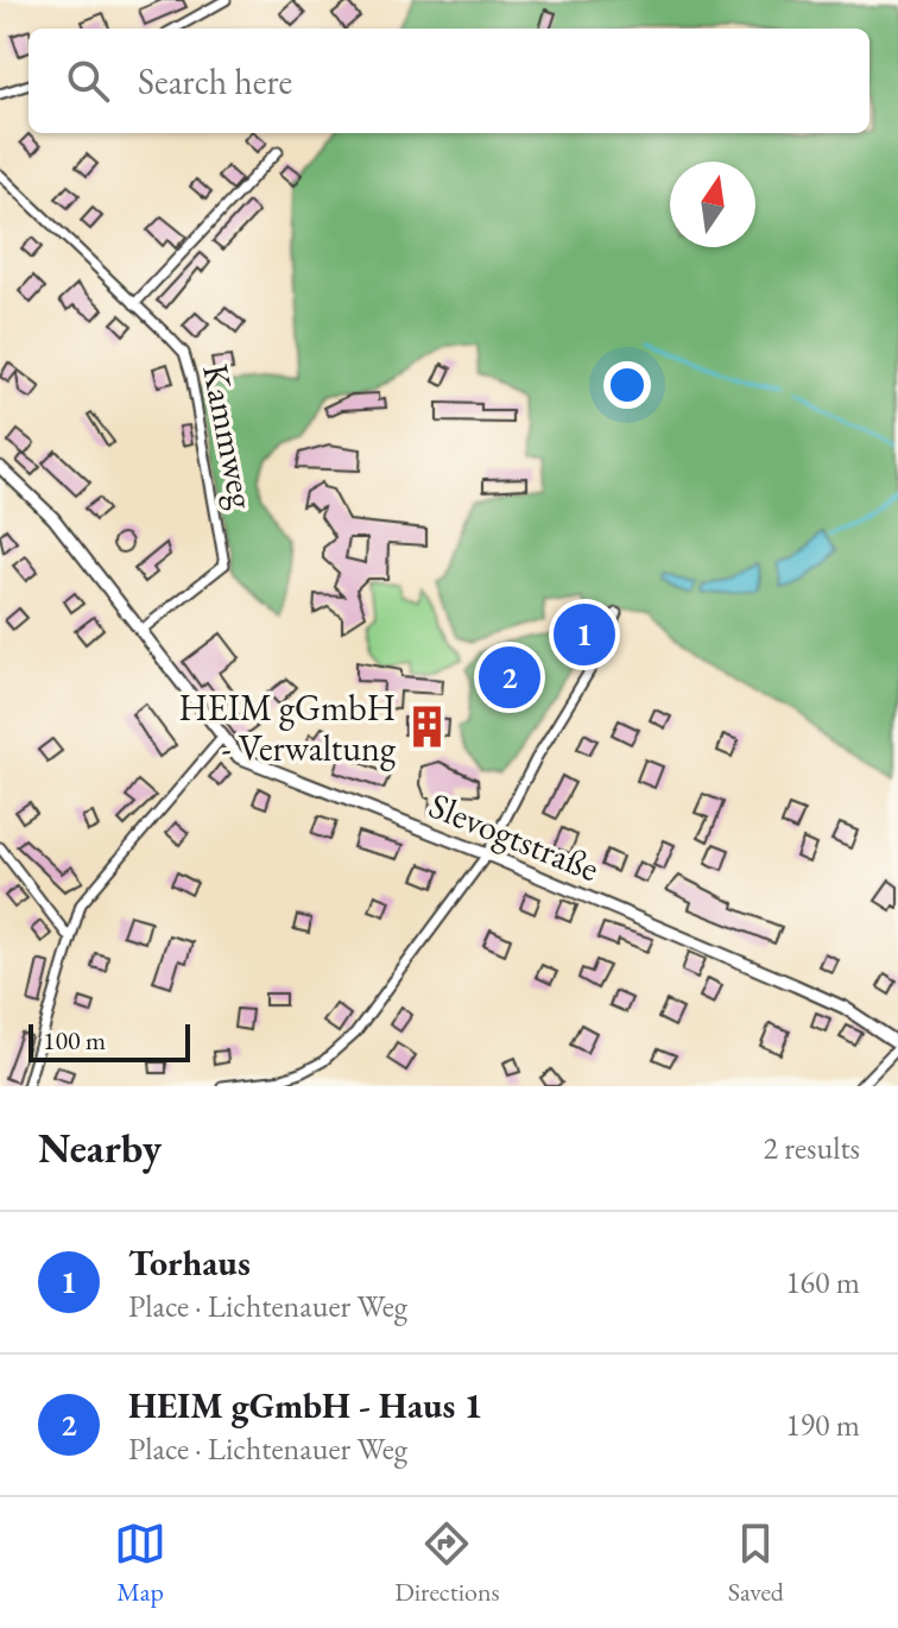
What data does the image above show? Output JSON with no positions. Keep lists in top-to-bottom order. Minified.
{"streets":{"street":["Kammweg","Slevogtstraße"]},"crossings":[["Kammweg","Slevogtstraße"]],"places":{"building":["HEIM gGmbH - Verwaltung"]},"scale_bar":"100 m","north":"top","page":{"search":"Search here","pins":["1","2"],"scale":"100 m","heading":["Nearby","2 results"],"list":[{"mark":"1","name":"Torhaus","note":"Place · Lichtenauer Weg","value":"160 m"},{"mark":"2","name":"HEIM gGmbH - Haus 1","note":"Place · Lichtenauer Weg","value":"190 m"}],"nav":["Map","Directions","Saved"]}}
